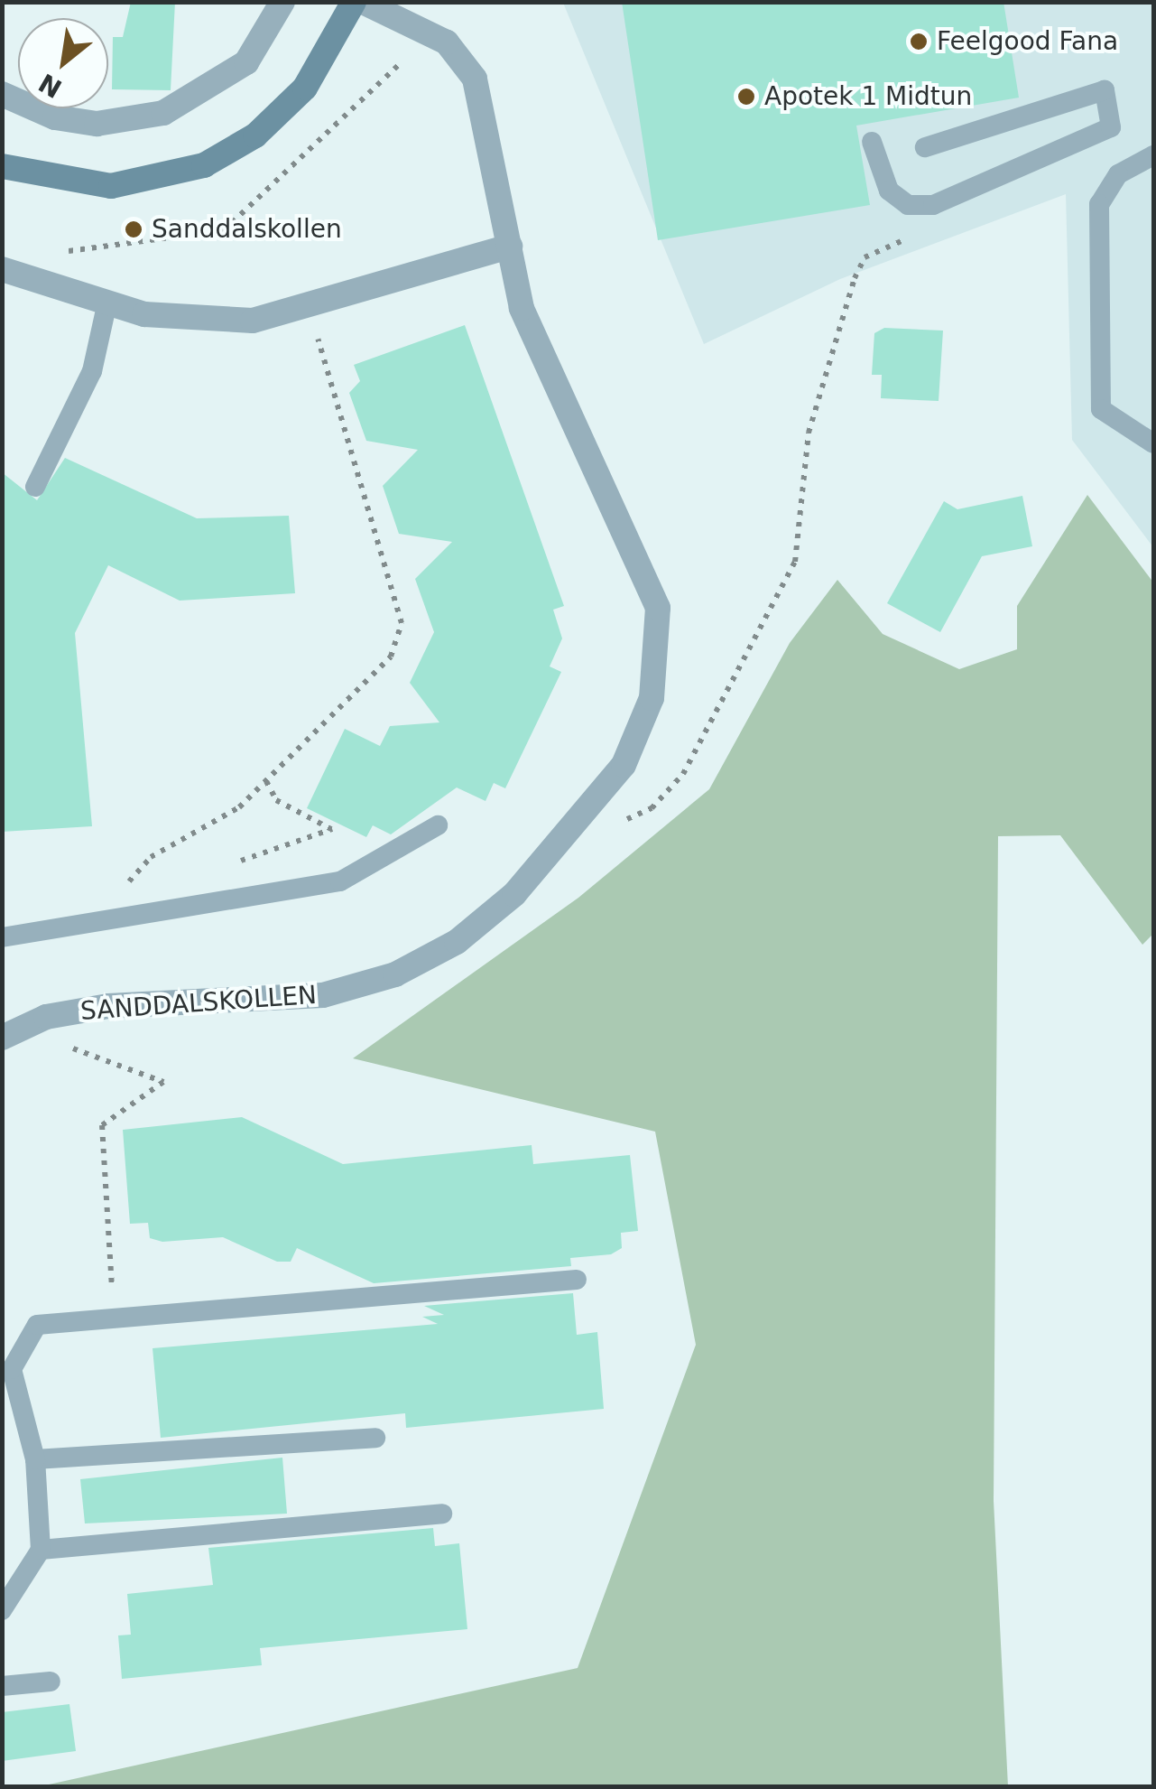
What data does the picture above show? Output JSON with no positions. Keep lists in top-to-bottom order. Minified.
{"streets":{"street":["SANDDALSKOLLEN"]},"places":["Feelgood Fana","Apotek 1 Midtun","Sanddalskollen"],"north":"bottom left"}
